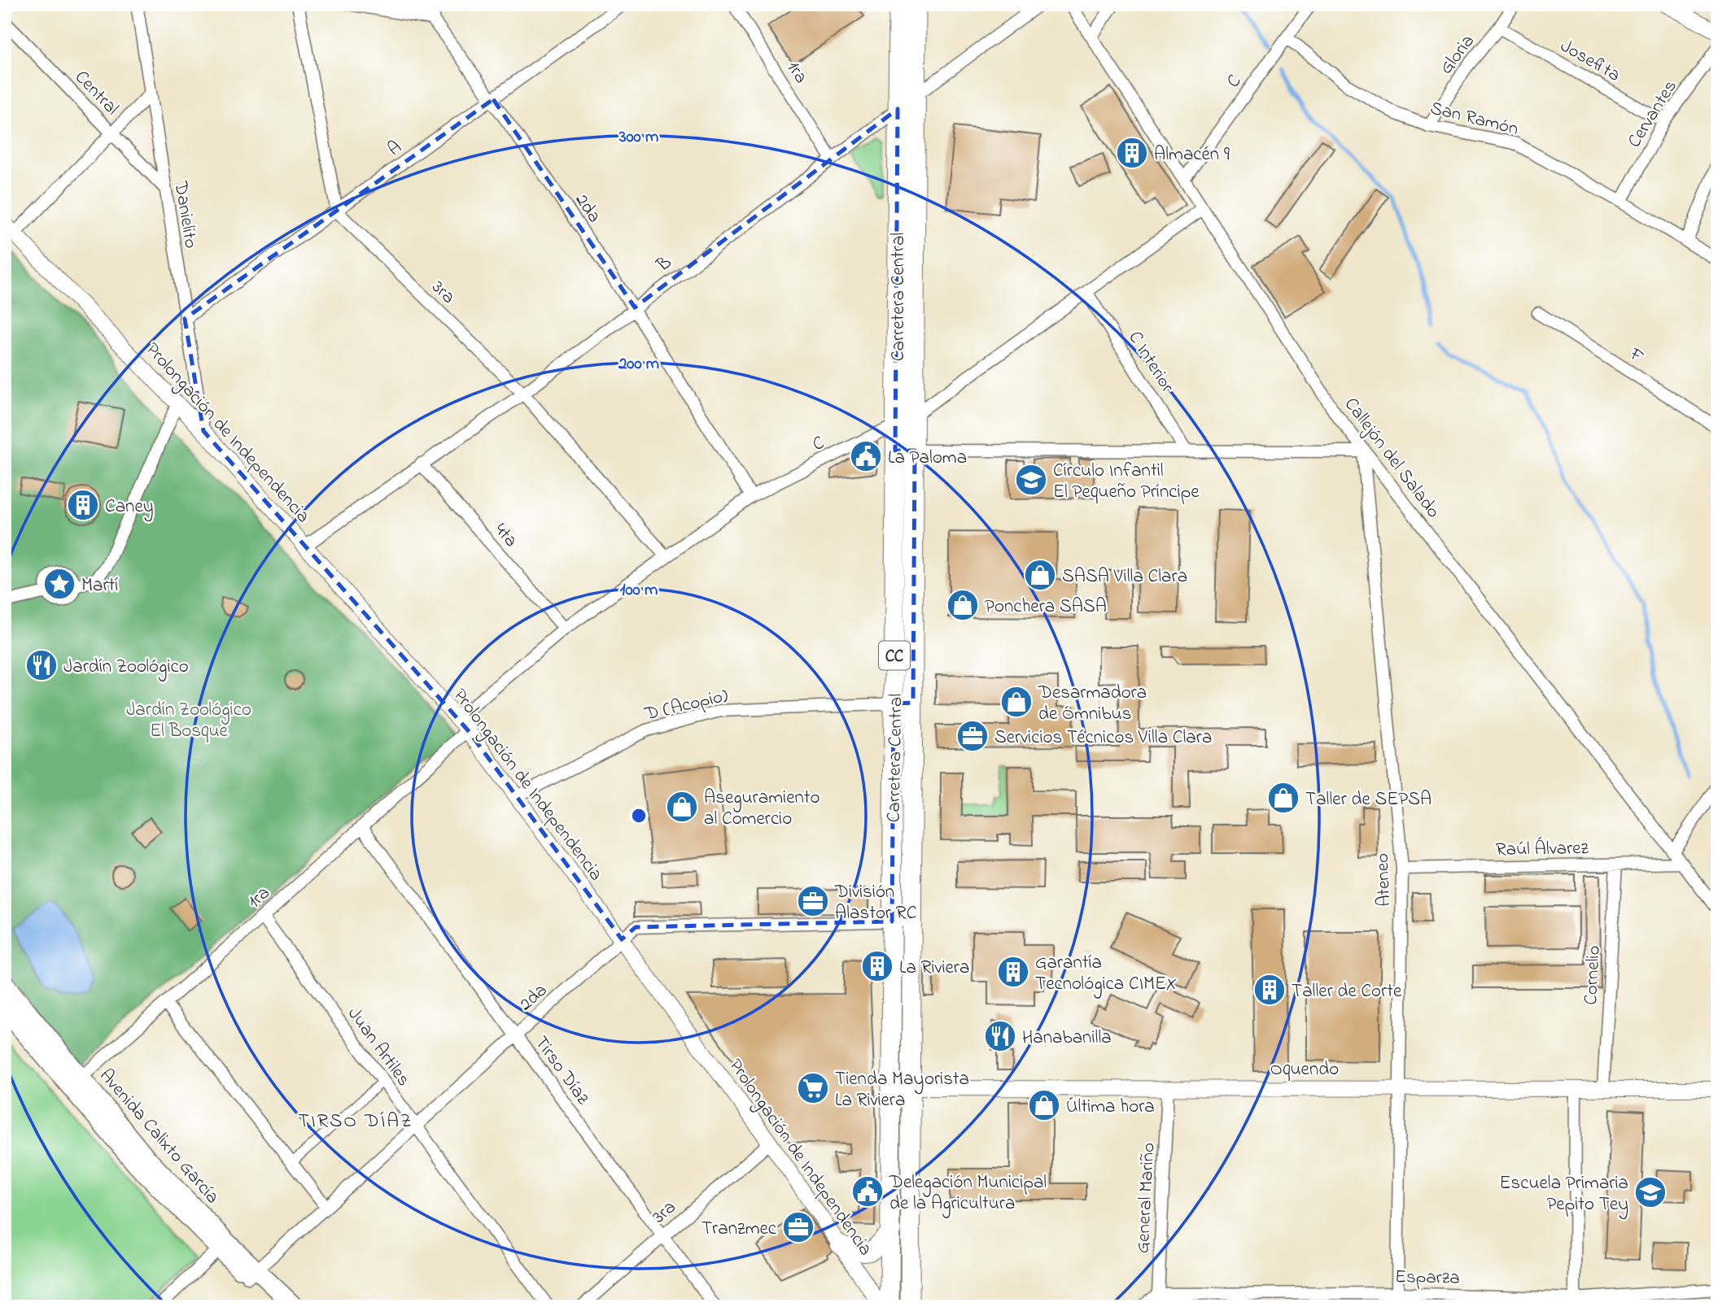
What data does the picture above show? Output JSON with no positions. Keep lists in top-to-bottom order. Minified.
{"streets":{"main road":["Carretera Central","CC","Avenida Calixto García"],"street":["Gloria","Josefita","1ra","C","Central","Cervantes","San Ramón","A","2da","Danielito","B","3ra","F","C Interior","Prolongación de Independencia","Callejón del Salado","4ta","D (Acopio)","Raúl Álvarez","Ateneo","Cornelio","Juan Artiles","Oquendo","Tirso Díaz","General Mariño","Esparza"]},"crossings":[["Gloria","Josefita"],["Gloria","San Ramón"],["Josefita","Cervantes"],["1ra","B"],["1ra","Prolongación de Independencia"],["1ra","Juan Artiles"],["1ra","Tirso Díaz"],["1ra","Avenida Calixto García"],["C","San Ramón"],["C","2da"],["C","3ra"],["C","Carretera Central"],["C","C Interior"],["C","Prolongación de Independencia"],["C","Callejón del Salado"],["C","4ta"],["Central","Danielito"],["Cervantes","San Ramón"],["A","2da"],["A","Danielito"],["A","3ra"],["2da","B"],["2da","Carretera Central"],["2da","Prolongación de Independencia"],["2da","Juan Artiles"],["2da","Tirso Díaz"],["2da","Avenida Calixto García"],["Danielito","Prolongación de Independencia"],["B","3ra"],["B","Carretera Central"],["B","Prolongación de Independencia"],["B","4ta"],["3ra","Prolongación de Independencia"],["3ra","Tirso Díaz"],["Carretera Central","D (Acopio)"],["Carretera Central","Oquendo"],["Prolongación de Independencia","D (Acopio)"],["Callejón del Salado","Raúl Álvarez"],["Callejón del Salado","Ateneo"],["Raúl Álvarez","Ateneo"],["Raúl Álvarez","Cornelio"],["Ateneo","Oquendo"],["Ateneo","Esparza"],["Cornelio","Oquendo"],["Oquendo","General Mariño"],["General Mariño","Esparza"]],"districts":["TIRSO DÍAZ"],"parks":["Jardín Zoológico El Bosque"],"places":{"building":["Almacén 9","Caney","La Riviera","Garantía Tecnológica CIMEX","Taller de Corte"],"public building":["La Paloma","Delegación Municipal de la Agricultura"],"school or university":["Círculo Infantil El Pequeño Príncipe","Escuela Primaria Pepito Tey"],"shop":["SASA Villa Clara","Ponchera SASA","Desarmadora de Ómnibus","Taller de SEPSA","Aseguramiento al Comercio","Última hora"],"place":["Martí"],"restaurant":["Jardín Zoológico","Hanabanilla"],"office":["Servicios Técnicos Villa Clara","División Alastor RC","Tranzmec"],"supermarket":["Tienda Mayorista La Riviera"]},"rings":["300 m","200 m","100 m"]}
